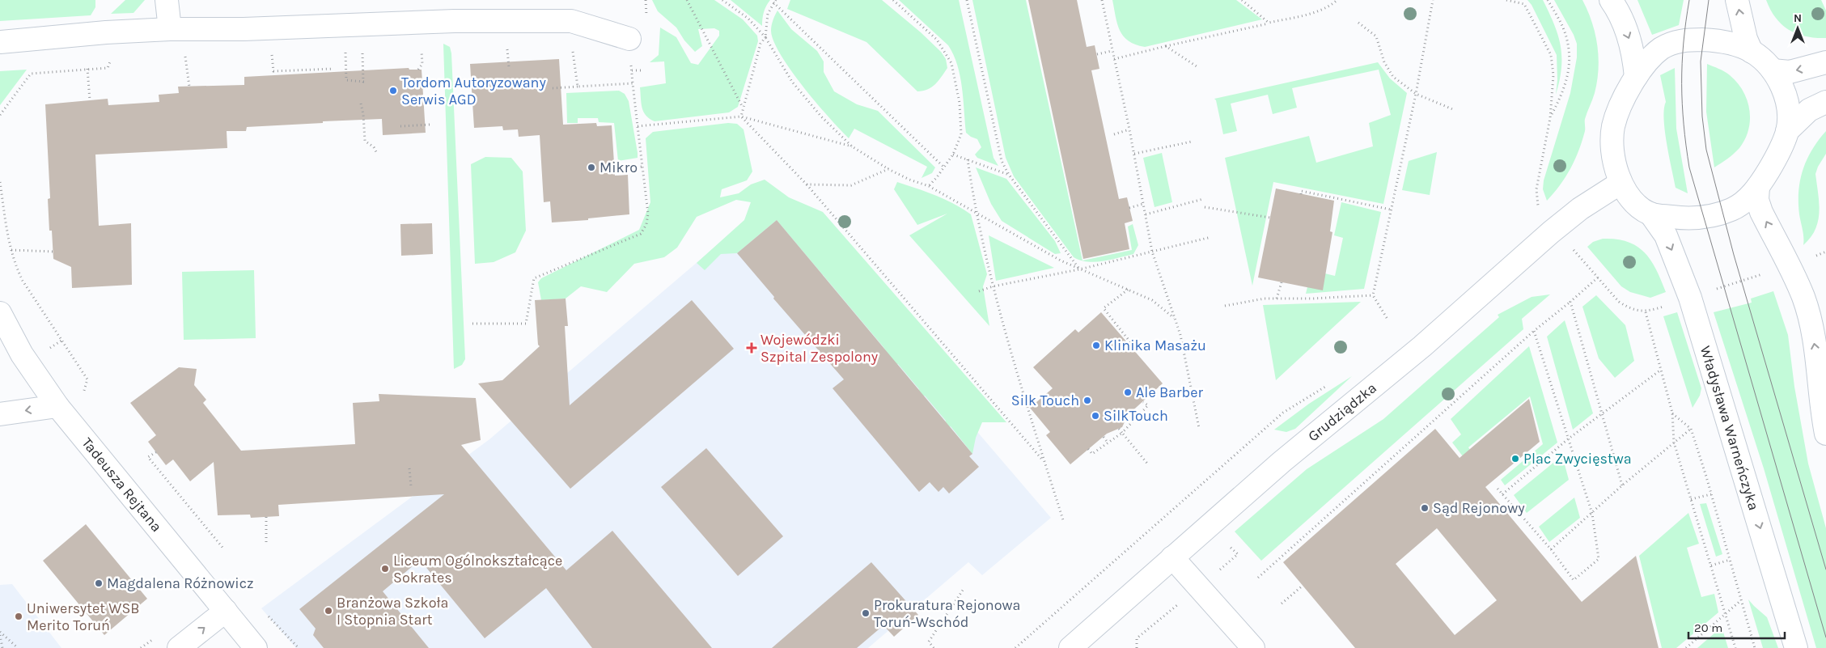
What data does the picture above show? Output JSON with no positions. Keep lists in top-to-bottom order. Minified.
{"streets":{"street":["Grudziądzka","Władysława Warneńczyka","Tadeusza Rejtana"]},"places":{"other":["Tordom Autoryzowany Serwis AGD","Mikro","Klinika Masażu","Ale Barber","Silk Touch","SilkTouch","Plac Zwycięstwa","Sąd Rejonowy","Liceum Ogólnokształcące Sokrates","Magdalena Różnowicz","Branżowa Szkoła I Stopnia Start","Prokuratura Rejonowa Toruń-Wschód","Uniwersytet WSB Merito Toruń"],"health":["Wojewódzki Szpital Zespolony"]},"scale_bar":"20 m","north":"top"}
